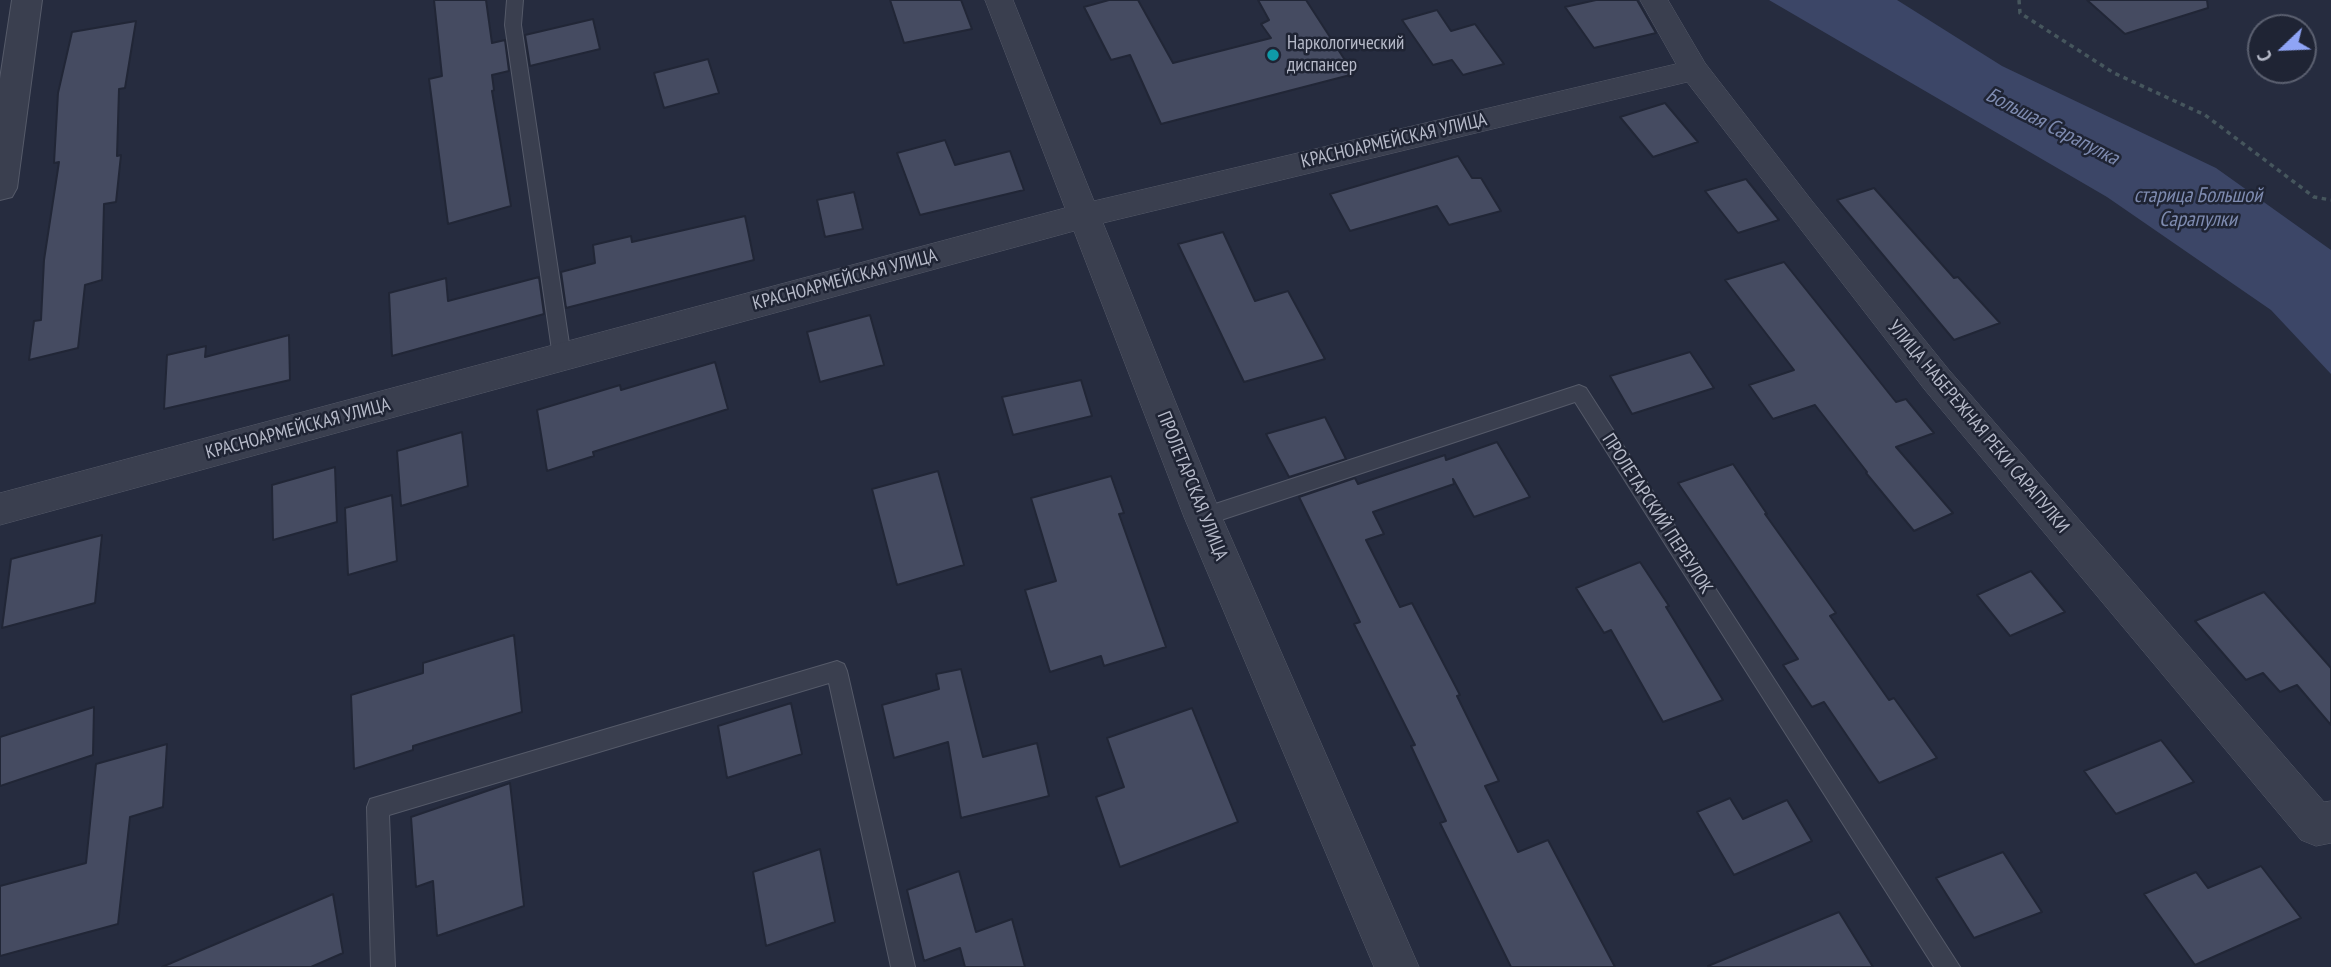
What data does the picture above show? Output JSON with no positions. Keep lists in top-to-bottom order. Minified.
{"streets":{"street":["КРАСНОАРМЕЙСКАЯ УЛИЦА","УЛИЦА НАБЕРЕЖНАЯ РЕКИ САРАПУЛКИ","ПРОЛЕТАРСКАЯ УЛИЦА"],"lane":["ПРОЛЕТАРСКИЙ ПЕРЕУЛОК"]},"crossings":[["КРАСНОАРМЕЙСКАЯ УЛИЦА","УЛИЦА НАБЕРЕЖНАЯ РЕКИ САРАПУЛКИ"],["КРАСНОАРМЕЙСКАЯ УЛИЦА","ПРОЛЕТАРСКАЯ УЛИЦА"],["ПРОЛЕТАРСКАЯ УЛИЦА","ПРОЛЕТАРСКИЙ ПЕРЕУЛОК"]],"water":["Большая Сарапулка","старица Большой Сарапулки"],"places":["Наркологический диспансер"],"north":"bottom left"}
